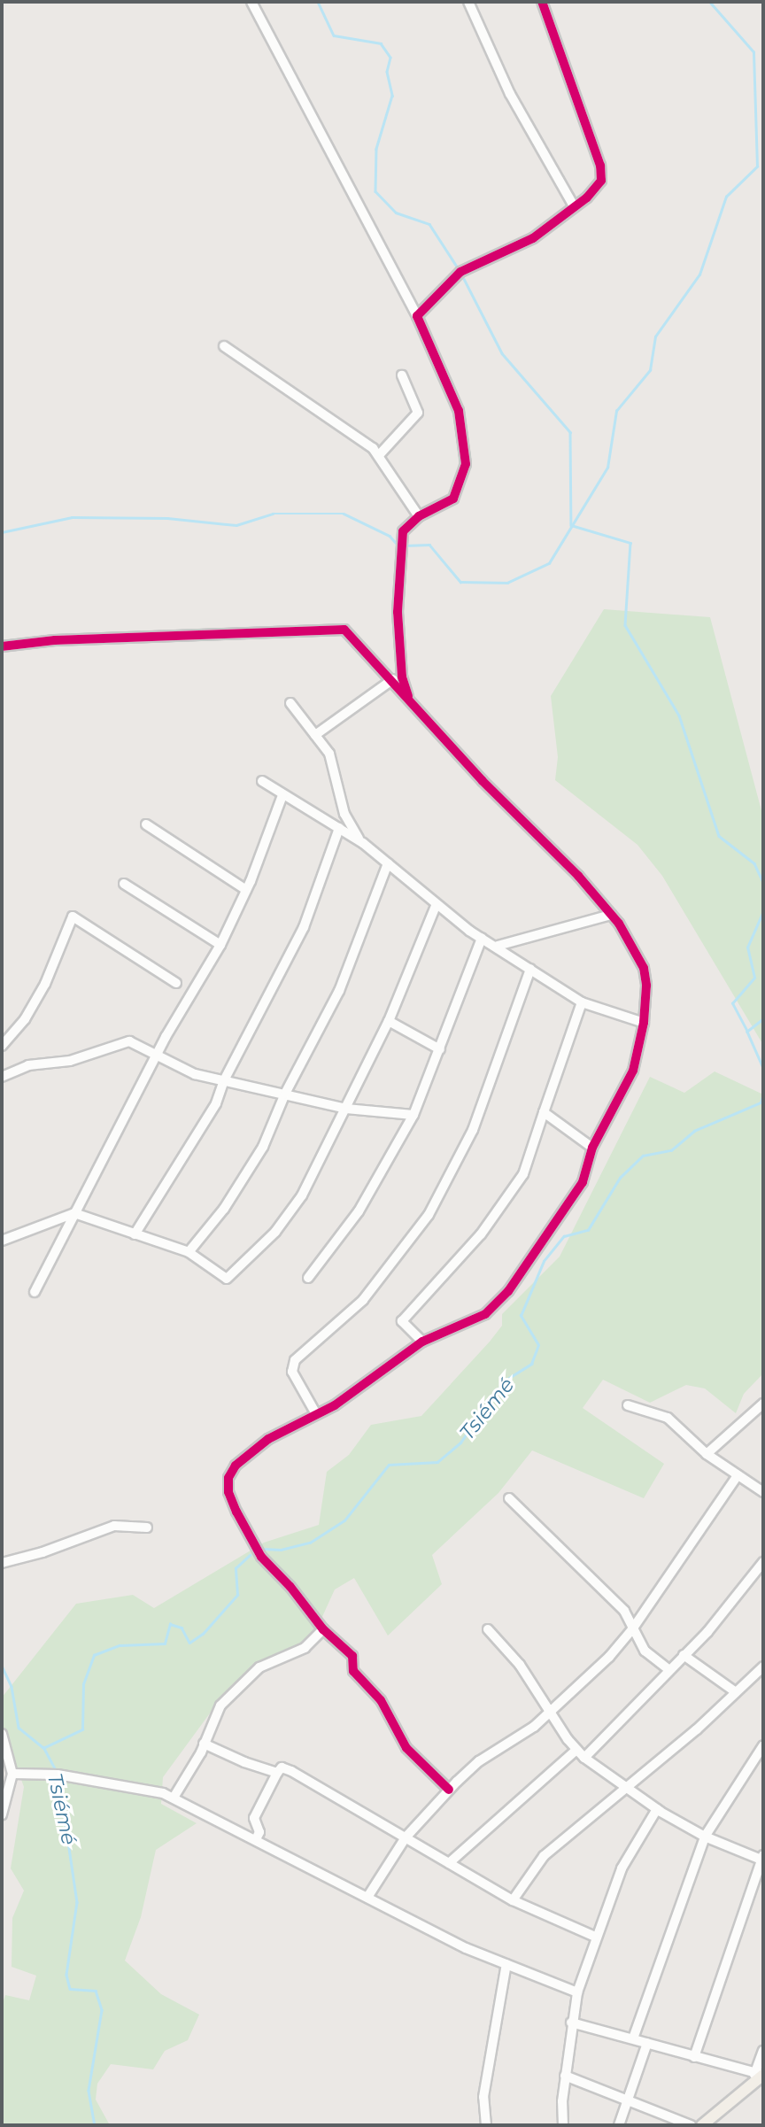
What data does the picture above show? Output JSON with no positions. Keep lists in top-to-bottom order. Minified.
{"water":["Tsiémé"]}
